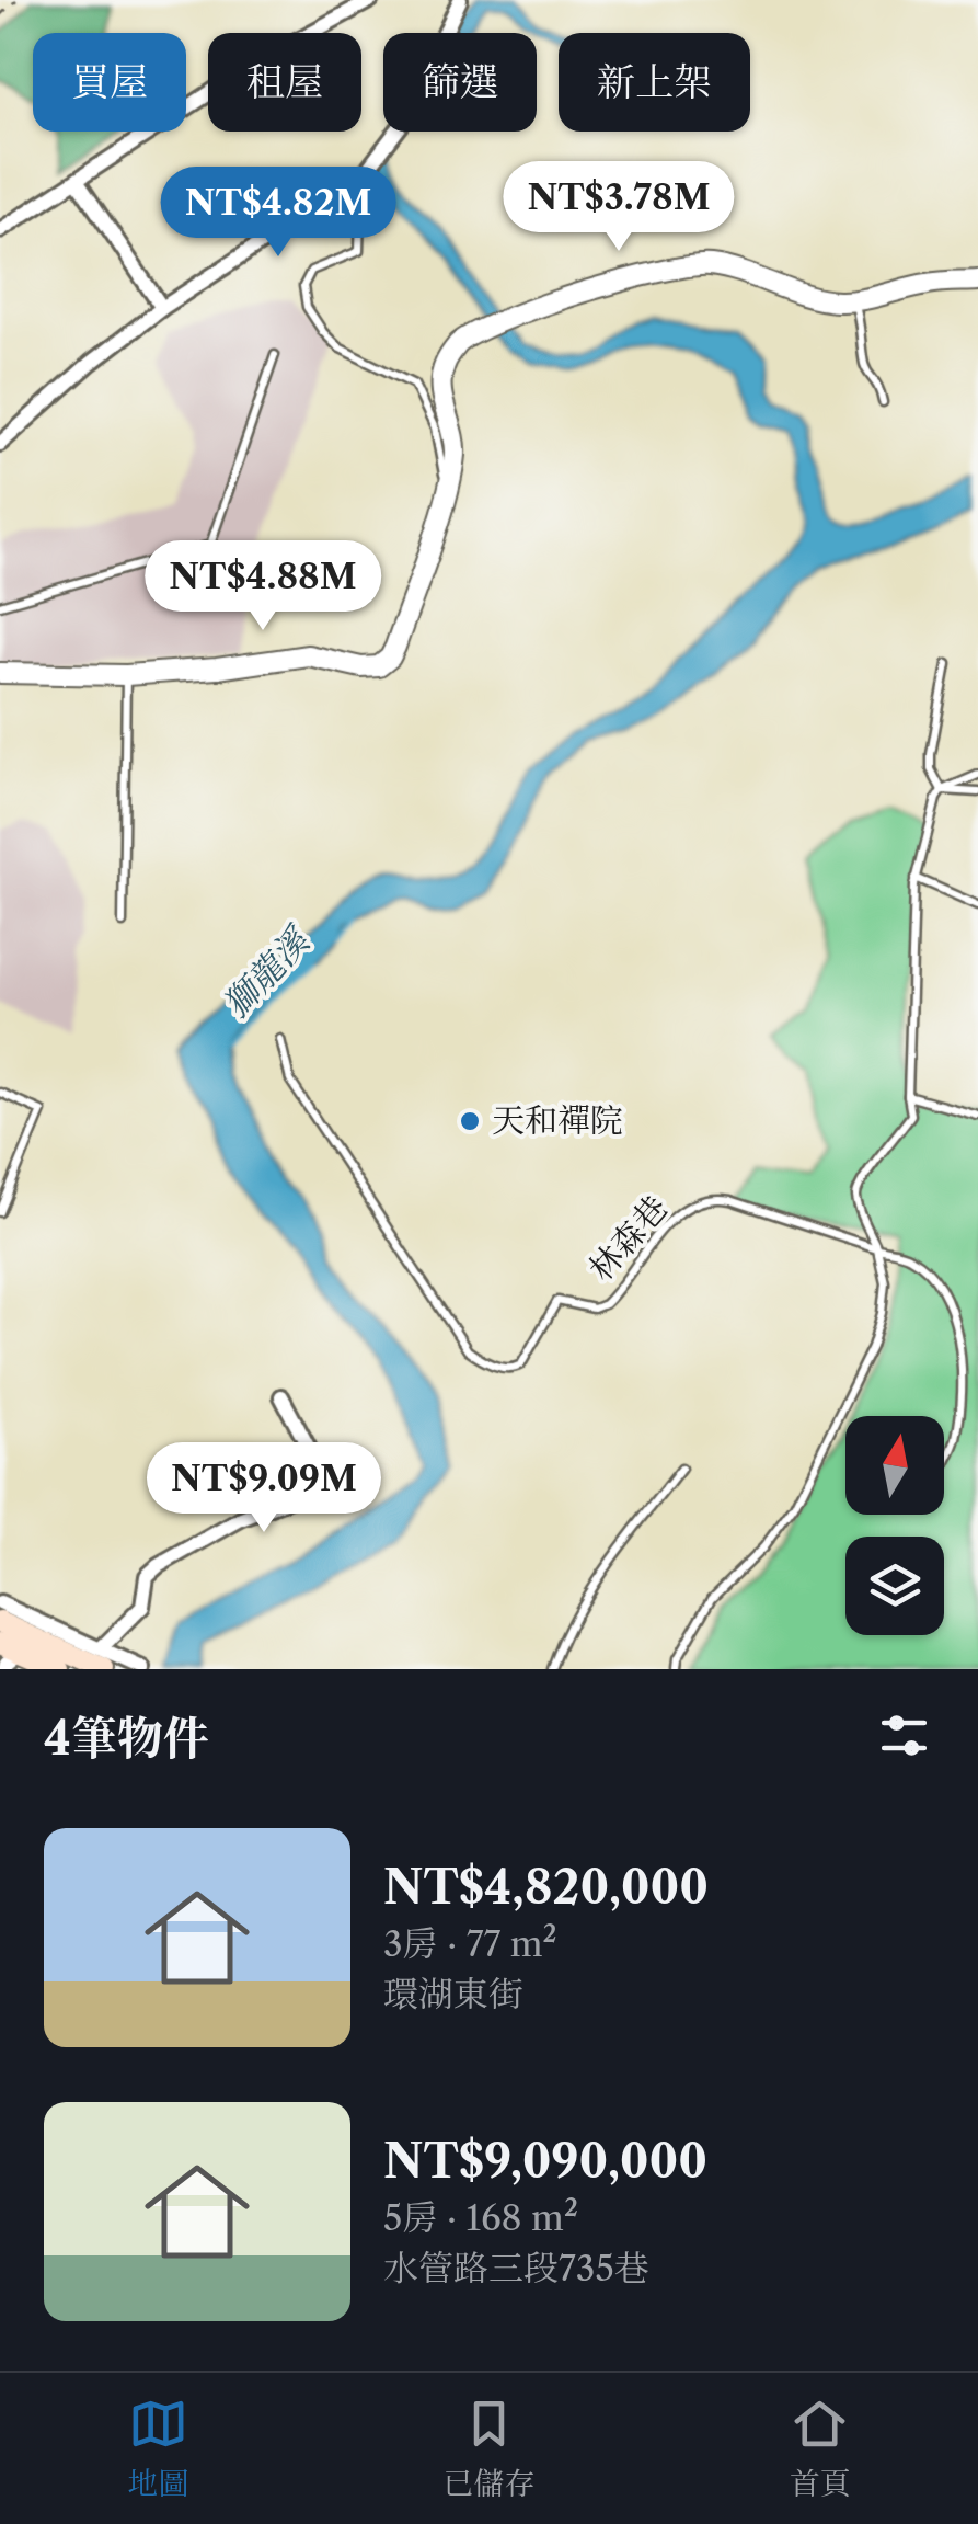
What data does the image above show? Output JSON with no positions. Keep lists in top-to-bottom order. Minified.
{"streets":{"lane":["林森巷"]},"water":["獅龍溪"],"places":["天和禪院"],"north":"top","page":{"chip":["買屋","租屋","篩選","新上架"],"price":["NT$3.78M","NT$4.82M","NT$4.88M","NT$9.09M"],"heading":"4筆物件","list":[{"name":"NT$4,820,000","note":"3房 · 77 m² · 環湖東街"},{"name":"NT$9,090,000","note":"5房 · 168 m² · 水管路三段735巷"}],"tabs":["地圖","已儲存","首頁"]}}
